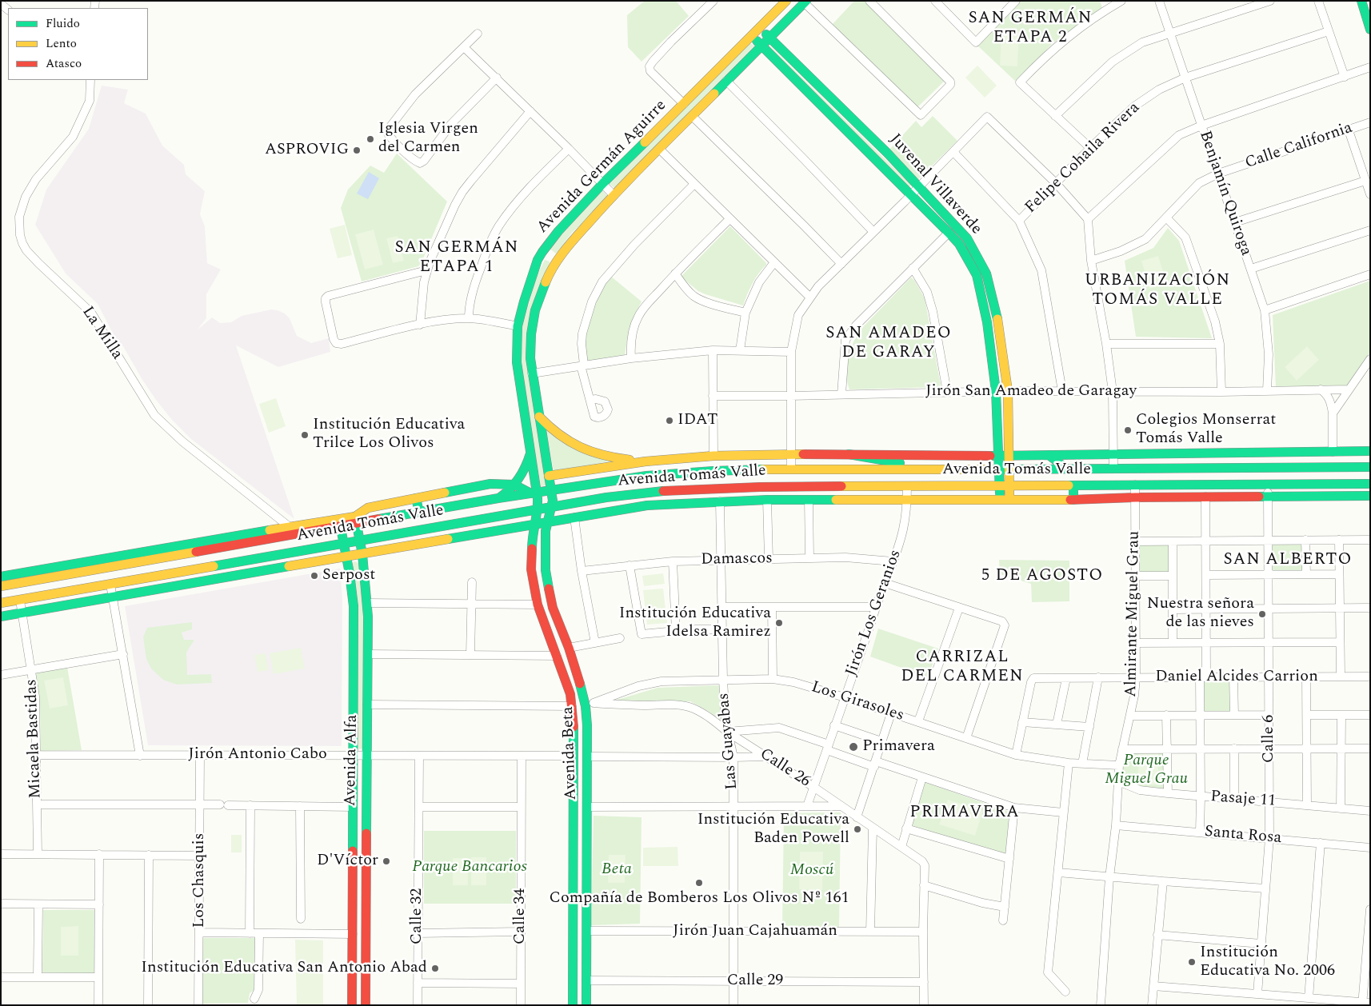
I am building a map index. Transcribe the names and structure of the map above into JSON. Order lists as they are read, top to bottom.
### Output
{
  "streets": {
    "main road": [
      "Avenida Germán Aguirre",
      "Juvenal Villaverde",
      "Avenida Tomás Valle",
      "Avenida Beta",
      "Avenida Alfa"
    ],
    "street": [
      "Calle California",
      "Felipe Cohaila Rivera",
      "Benjamín Quiroga",
      "La Milla",
      "Jirón San Amadeo de Garagay",
      "Damascos",
      "Jirón Los Geranios",
      "Almirante Miguel Grau",
      "Daniel Alcides Carrion",
      "Los Girasoles",
      "Micaela Bastidas",
      "Calle 6",
      "Las Guayabas",
      "Jirón Antonio Cabo",
      "Calle 26",
      "Pasaje 11",
      "Santa Rosa",
      "Los Chasquis",
      "Calle 32",
      "Calle 34",
      "Jirón Juan Cajahuamán",
      "Calle 29"
    ]
  },
  "crossings": [
    ["Calle California", "Benjamín Quiroga"],
    ["Felipe Cohaila Rivera", "Benjamín Quiroga"],
    ["Avenida Germán Aguirre", "Juvenal Villaverde"],
    ["Avenida Germán Aguirre", "Avenida Tomás Valle"],
    ["Avenida Germán Aguirre", "Avenida Beta"],
    ["Juvenal Villaverde", "Jirón San Amadeo de Garagay"],
    ["Juvenal Villaverde", "Avenida Tomás Valle"],
    ["Benjamín Quiroga", "Jirón San Amadeo de Garagay"],
    ["La Milla", "Avenida Tomás Valle"],
    ["Avenida Tomás Valle", "Jirón Los Geranios"],
    ["Avenida Tomás Valle", "Almirante Miguel Grau"],
    ["Avenida Tomás Valle", "Micaela Bastidas"],
    ["Avenida Tomás Valle", "Calle 6"],
    ["Avenida Tomás Valle", "Las Guayabas"],
    ["Avenida Tomás Valle", "Avenida Beta"],
    ["Avenida Tomás Valle", "Avenida Alfa"],
    ["Damascos", "Jirón Los Geranios"],
    ["Damascos", "Las Guayabas"],
    ["Jirón Los Geranios", "Los Girasoles"],
    ["Jirón Los Geranios", "Calle 26"],
    ["Almirante Miguel Grau", "Daniel Alcides Carrion"],
    ["Almirante Miguel Grau", "Los Girasoles"],
    ["Almirante Miguel Grau", "Pasaje 11"],
    ["Almirante Miguel Grau", "Santa Rosa"],
    ["Daniel Alcides Carrion", "Calle 6"],
    ["Los Girasoles", "Las Guayabas"],
    ["Los Girasoles", "Avenida Beta"],
    ["Los Girasoles", "Calle 26"],
    ["Micaela Bastidas", "Jirón Antonio Cabo"],
    ["Calle 6", "Pasaje 11"],
    ["Calle 6", "Santa Rosa"],
    ["Las Guayabas", "Calle 26"],
    ["Las Guayabas", "Jirón Juan Cajahuamán"],
    ["Las Guayabas", "Calle 29"],
    ["Avenida Beta", "Jirón Antonio Cabo"],
    ["Avenida Beta", "Calle 26"],
    ["Avenida Beta", "Jirón Juan Cajahuamán"],
    ["Avenida Beta", "Calle 29"],
    ["Jirón Antonio Cabo", "Avenida Alfa"],
    ["Jirón Antonio Cabo", "Los Chasquis"],
    ["Jirón Antonio Cabo", "Calle 32"],
    ["Jirón Antonio Cabo", "Calle 34"]
  ],
  "districts": [
    "SAN GERMÁN ETAPA 2",
    "SAN GERMÁN ETAPA 1",
    "URBANIZACIÓN TOMÁS VALLE",
    "SAN AMADEO DE GARAY",
    "SAN ALBERTO",
    "5 DE AGOSTO",
    "CARRIZAL DEL CARMEN",
    "PRIMAVERA"
  ],
  "parks": [
    "Parque Miguel Grau",
    "Parque Bancarios",
    "Beta",
    "Moscú"
  ],
  "places": [
    "Iglesia Virgen del Carmen",
    "ASPROVIG",
    "IDAT",
    "Colegios Monserrat Tomás Valle",
    "Institución Educativa Trilce Los Olivos",
    "Serpost",
    "Nuestra señora de las nieves",
    "Institución Educativa Idelsa Ramirez",
    "Primavera",
    "Institución Educativa Baden Powell",
    "D'Víctor",
    "Compañía de Bomberos Los Olivos Nº 161",
    "Institución Educativa No. 2006",
    "Institución Educativa San Antonio Abad"
  ],
  "legend": ["Fluido", "Lento", "Atasco"]
}
